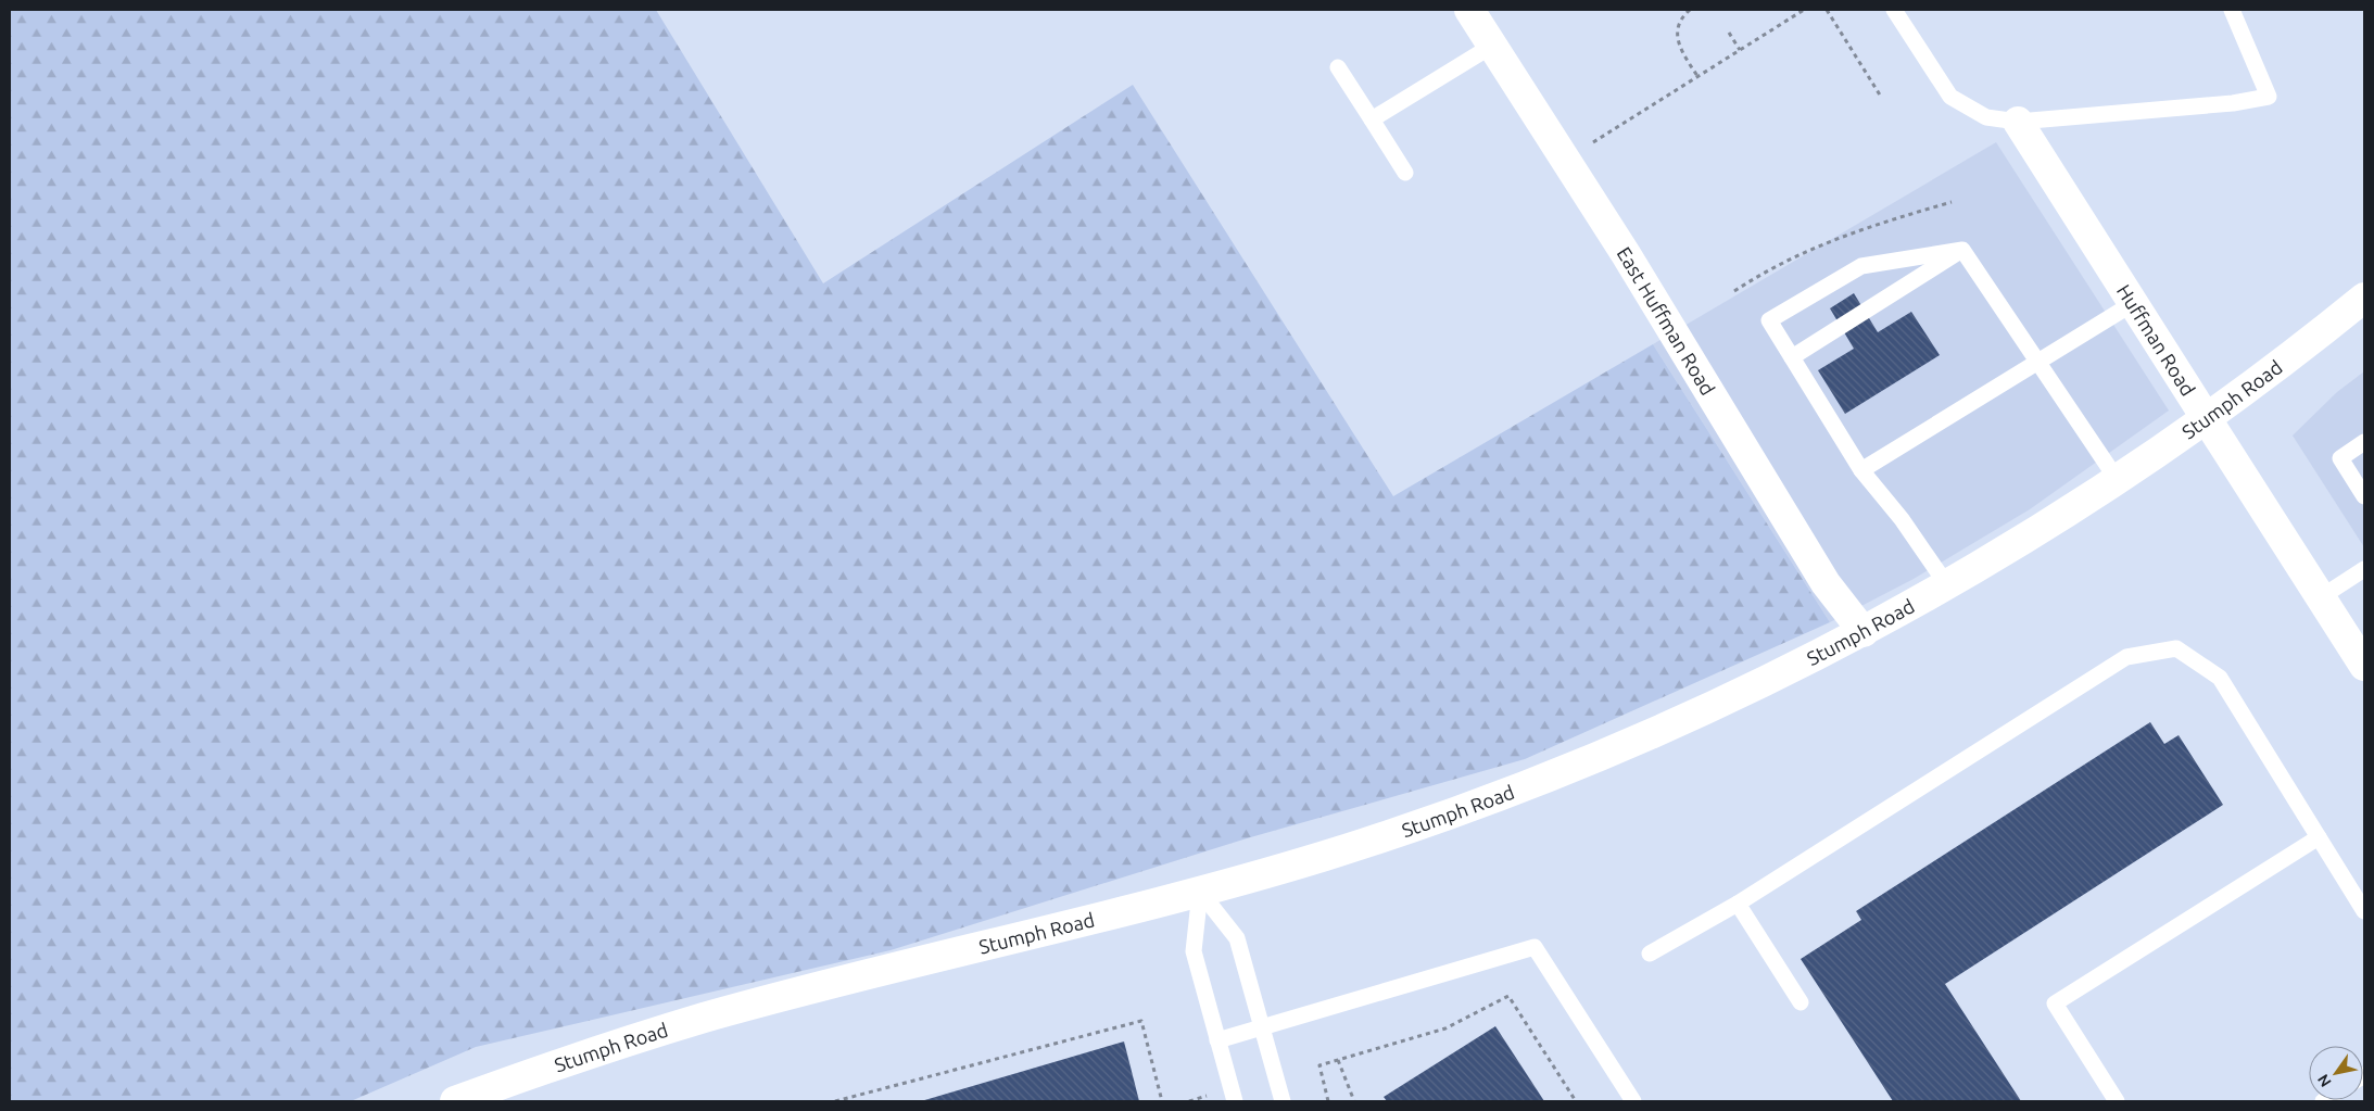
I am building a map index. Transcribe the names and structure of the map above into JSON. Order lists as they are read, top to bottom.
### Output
{
  "streets": {
    "main road": ["East Huffman Road", "Huffman Road", "Stumph Road"]
  },
  "crossings": [
    ["East Huffman Road", "Stumph Road"],
    ["Huffman Road", "Stumph Road"]
  ],
  "north": "bottom left"
}
